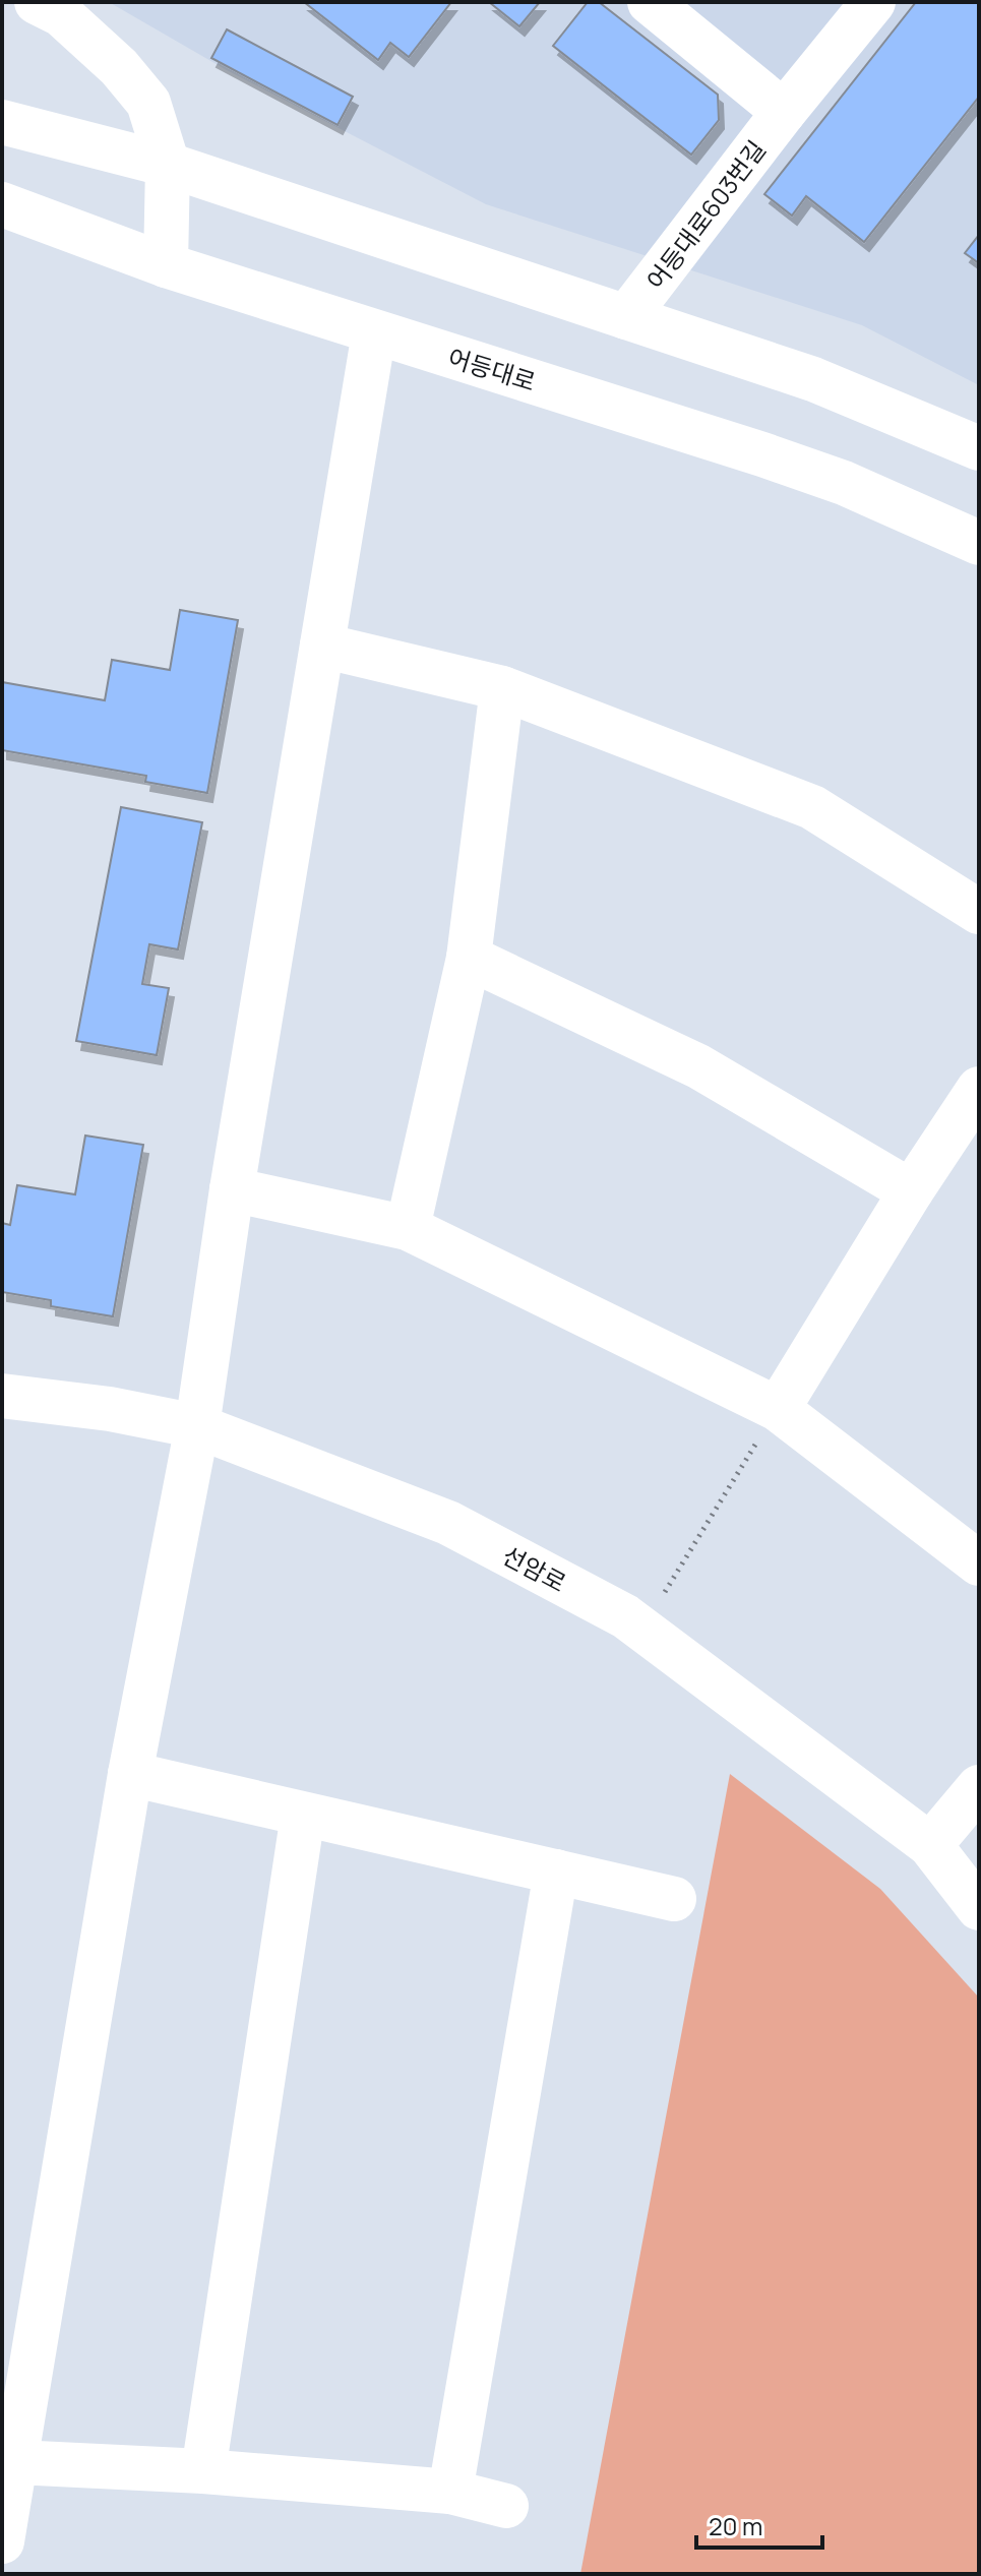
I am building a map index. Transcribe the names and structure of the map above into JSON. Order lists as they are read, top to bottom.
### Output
{
  "streets": {
    "street": ["어등대로603번길", "어등대로", "선암로"]
  },
  "scale_bar": "20 m"
}
